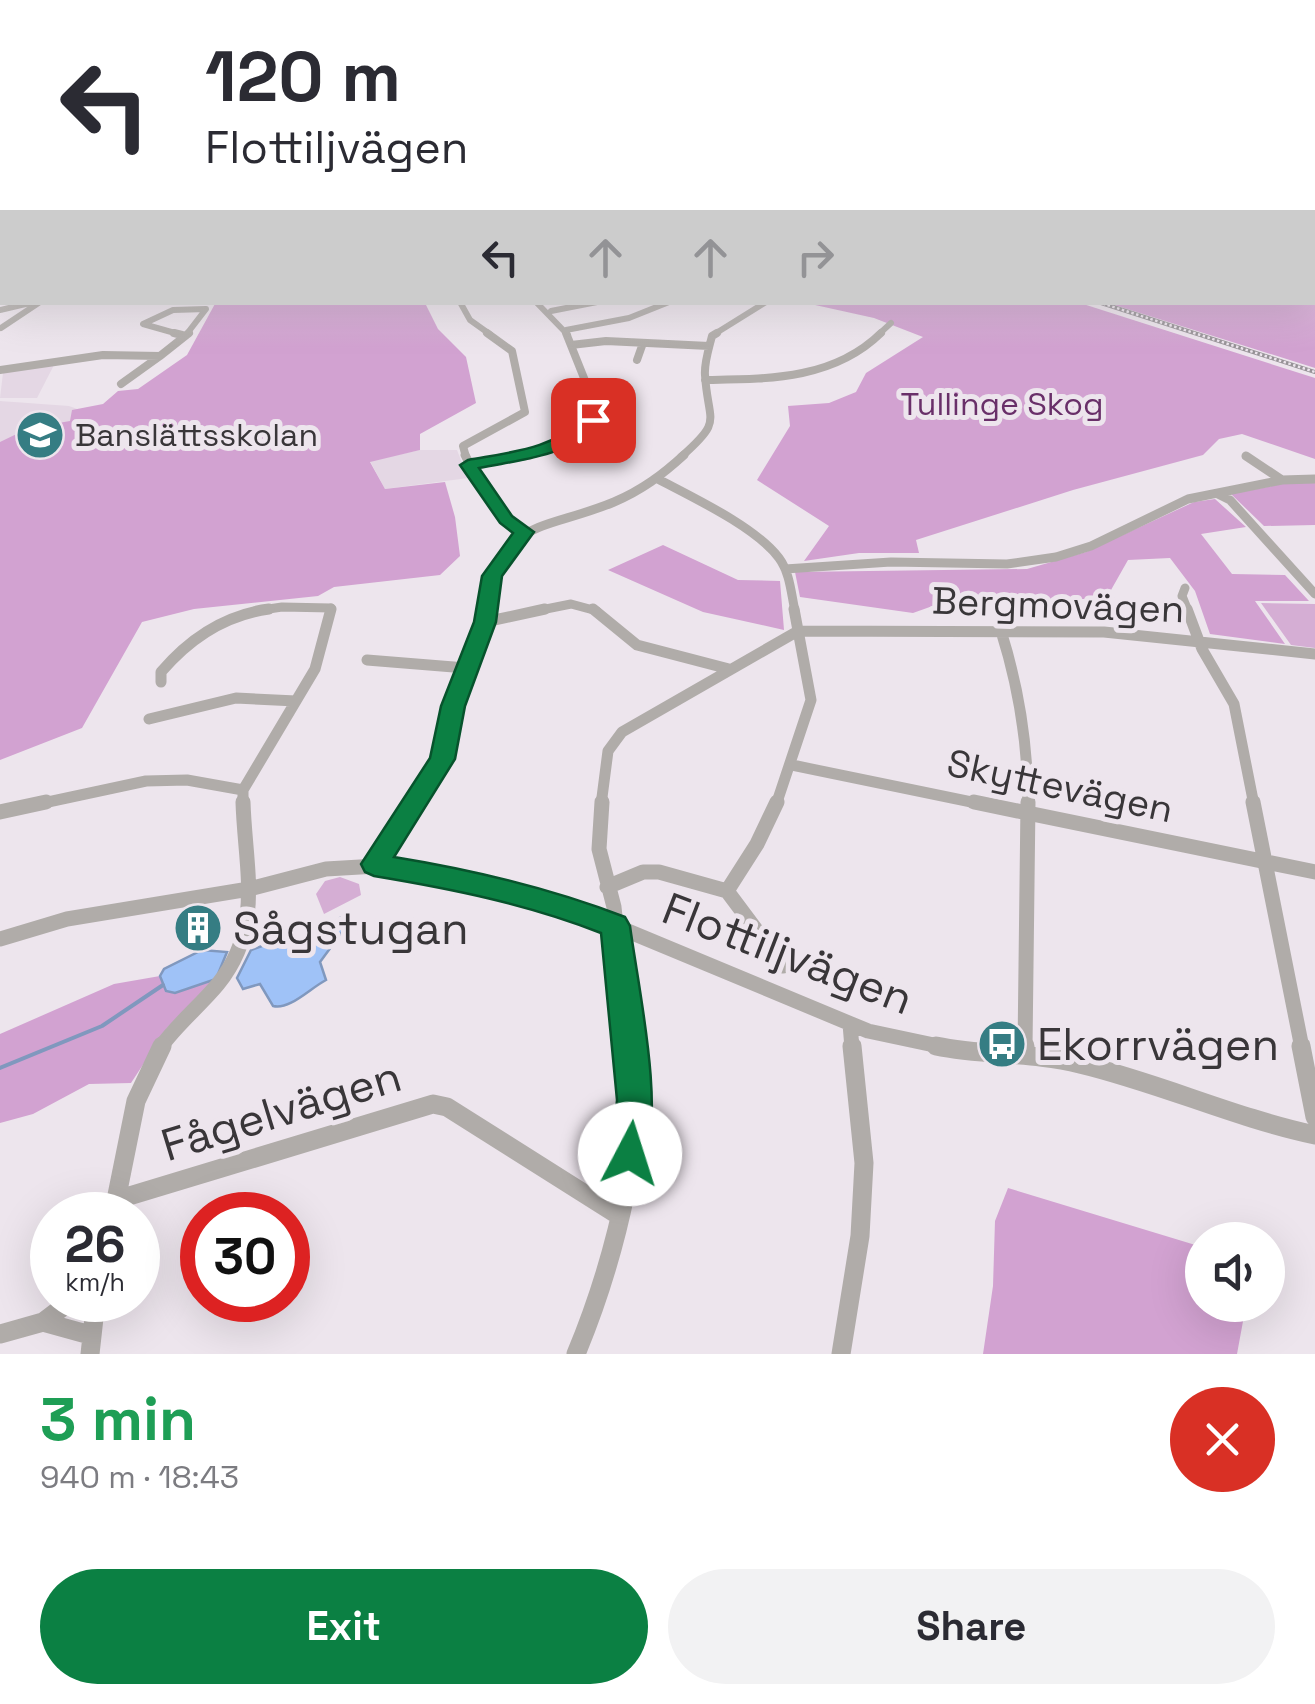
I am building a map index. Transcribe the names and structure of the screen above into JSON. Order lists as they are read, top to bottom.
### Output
{
  "streets": {
    "street": [
      "Bergmovägen",
      "Skyttevägen",
      "Flottiljvägen",
      "Fågelvägen"
    ]
  },
  "parks": ["Tullinge Skog"],
  "places": {
    "school or university": ["Banslättsskolan"],
    "building": ["Sågstugan"],
    "bus stop": ["Ekorrvägen"]
  },
  "page": {
    "turn": ["120 m", "Flottiljvägen"],
    "speed": "26 km/h",
    "limit": "30",
    "heading": ["3 min", "940 m · 18:43"],
    "buttons": ["Exit", "Share"]
  }
}
